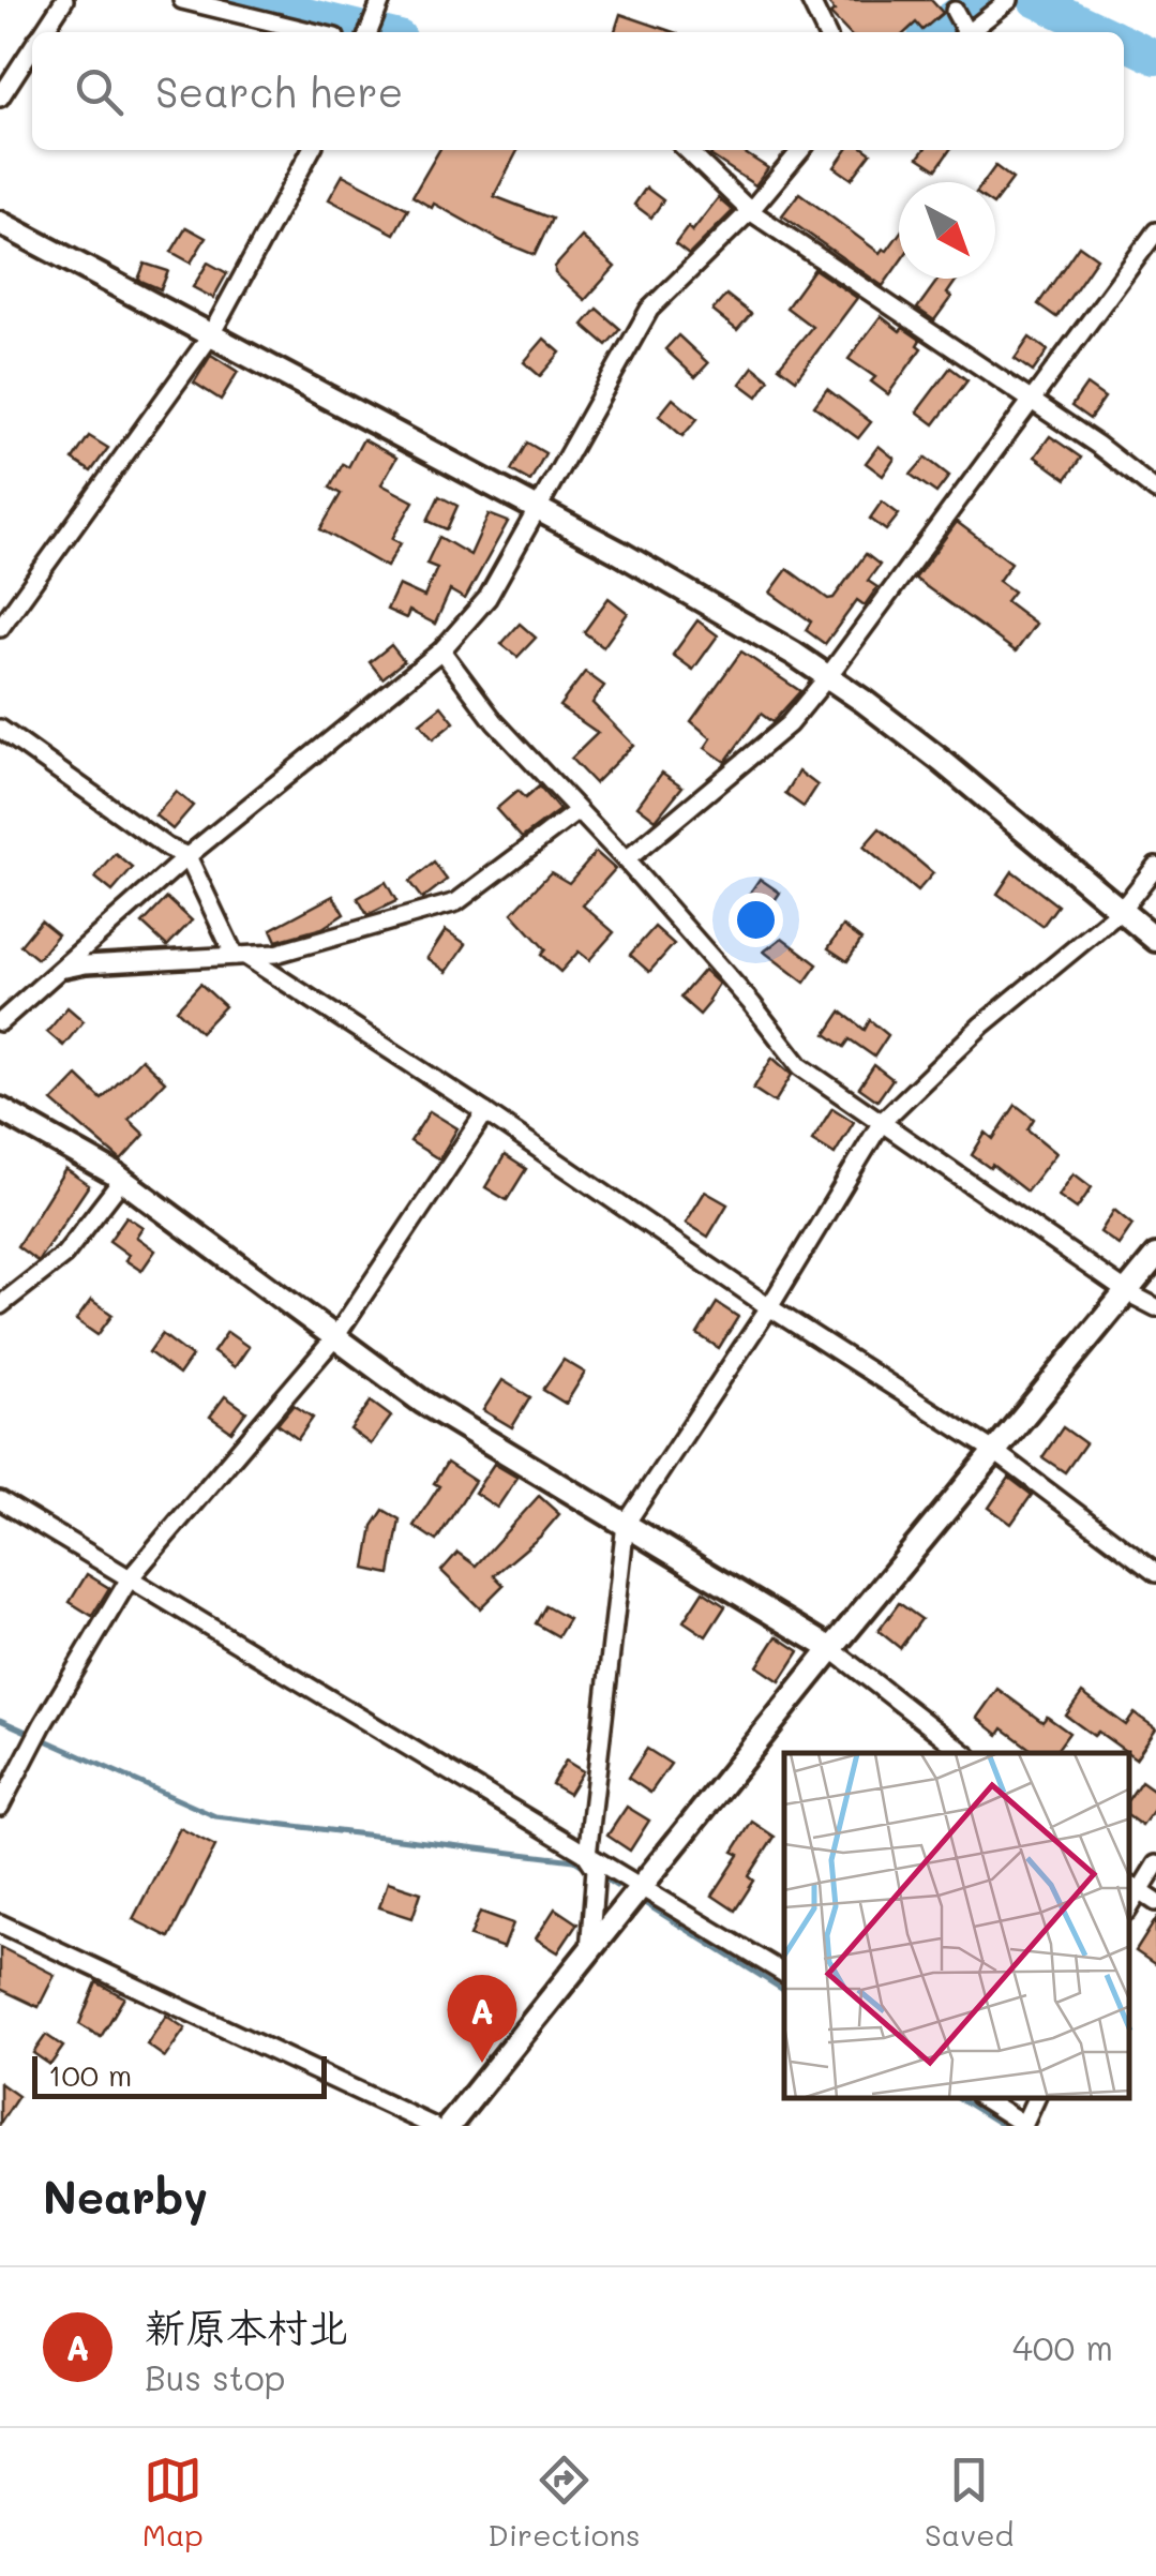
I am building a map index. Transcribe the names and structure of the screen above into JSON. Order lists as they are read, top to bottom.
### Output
{
  "scale_bar": "100 m",
  "north": "bottom right",
  "page": {
    "search": "Search here",
    "pins": "A",
    "scale": "100 m",
    "heading": "Nearby",
    "list": [
      {
        "mark": "A",
        "name": "新原本村北",
        "note": "Bus stop",
        "value": "400 m"
      }
    ],
    "nav": ["Map", "Directions", "Saved"]
  }
}
